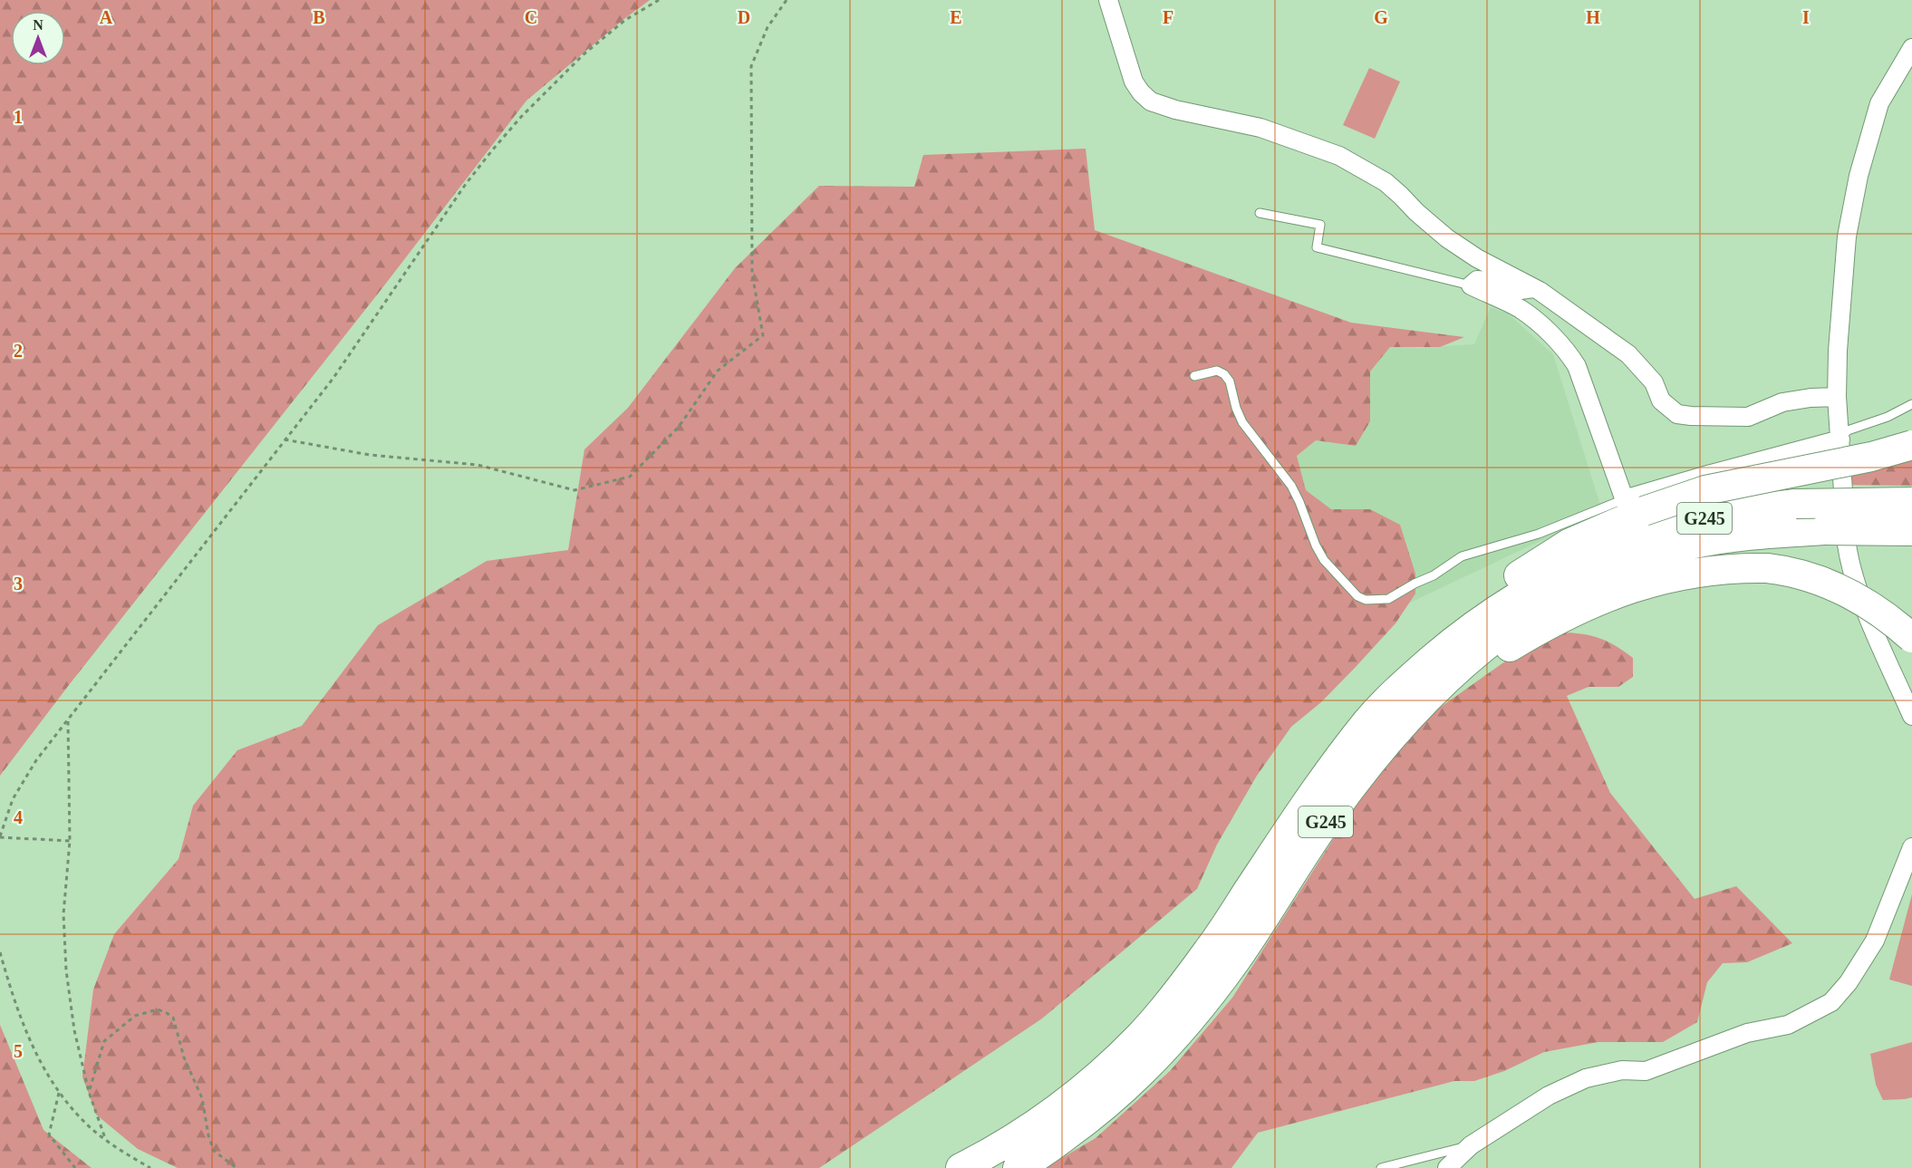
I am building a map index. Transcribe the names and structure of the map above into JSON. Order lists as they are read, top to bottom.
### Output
{
  "streets": {
    "highway": ["G245"]
  },
  "north": "top",
  "grid": {
    "columns": [
      "A",
      "B",
      "C",
      "D",
      "E",
      "F",
      "G",
      "H",
      "I"
    ],
    "rows": [
      "1",
      "2",
      "3",
      "4",
      "5"
    ]
  }
}
